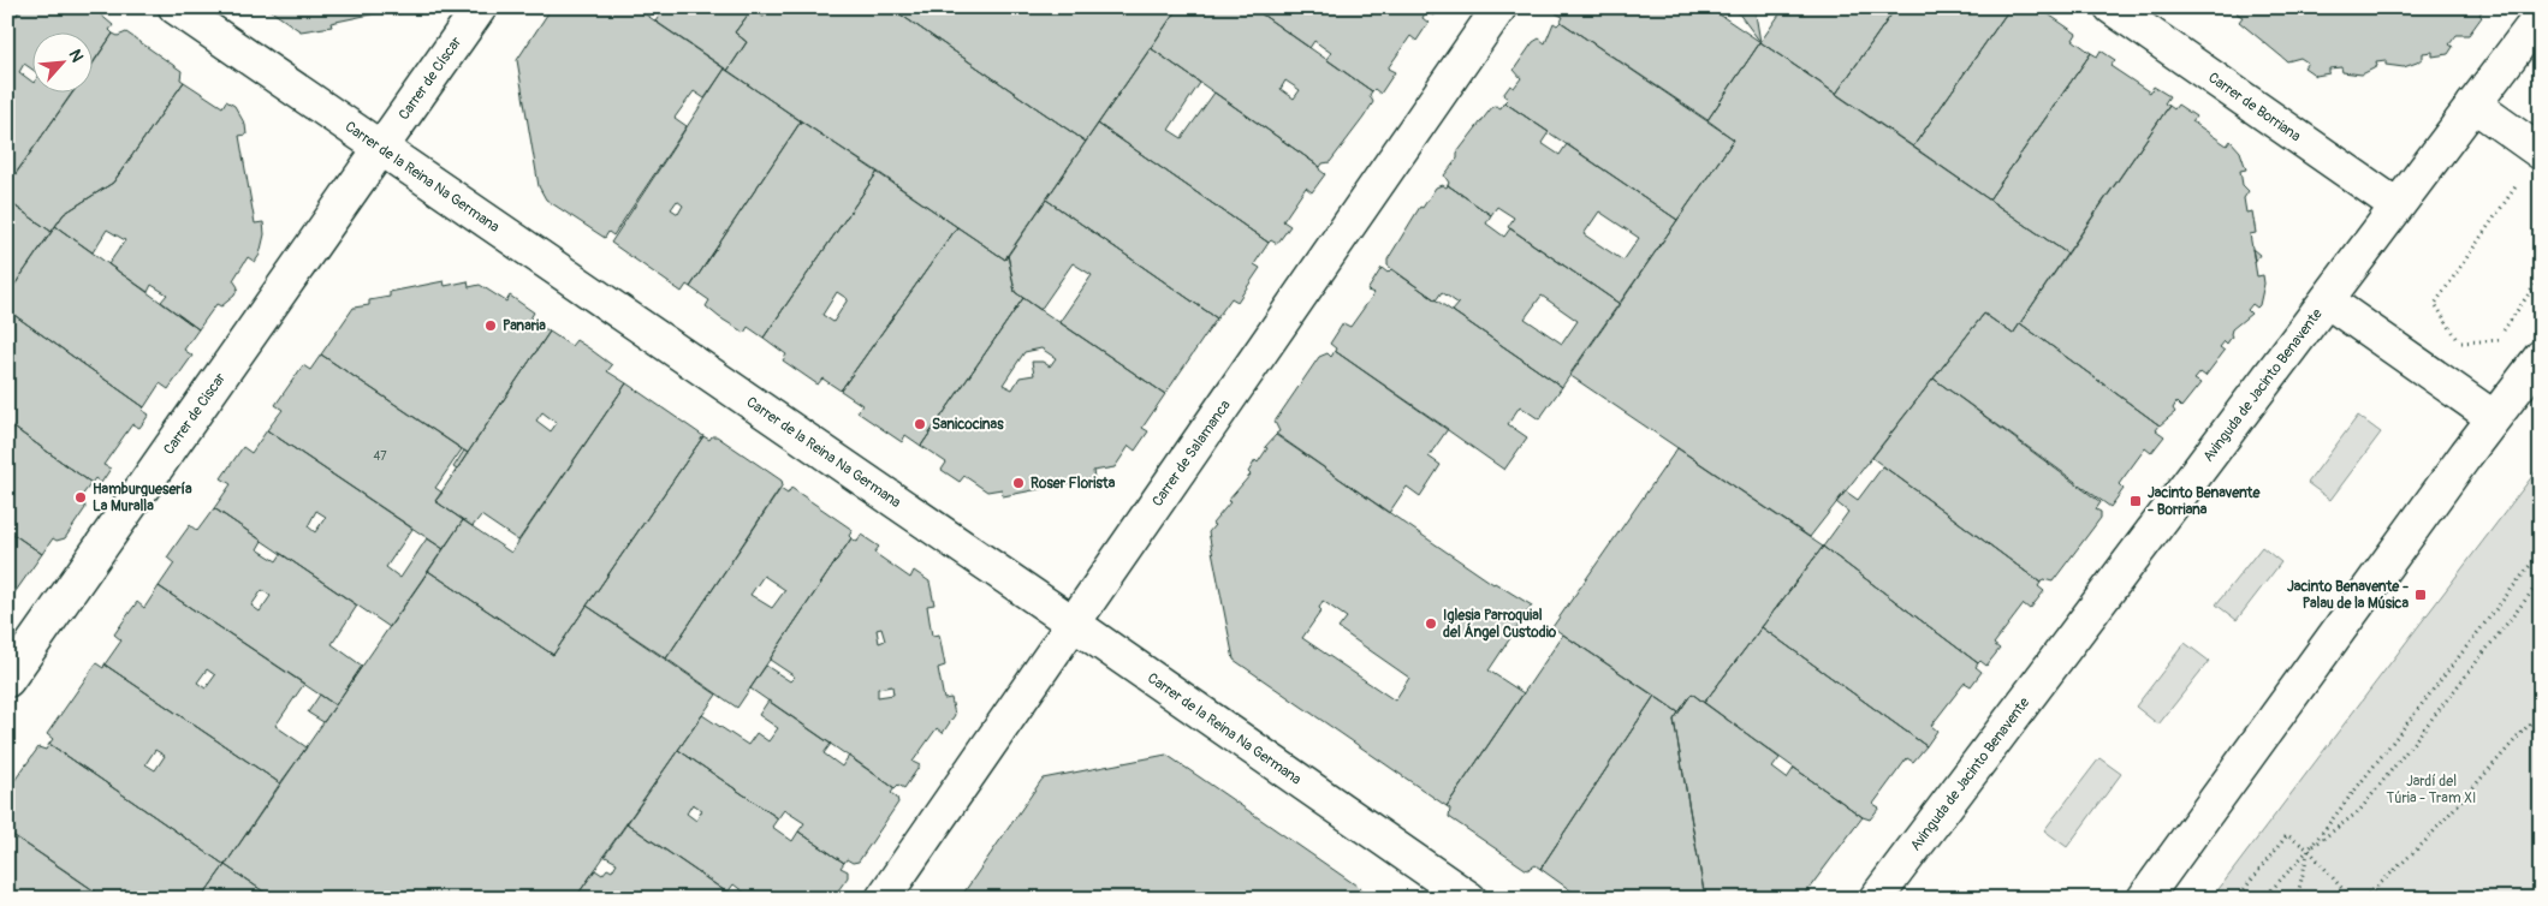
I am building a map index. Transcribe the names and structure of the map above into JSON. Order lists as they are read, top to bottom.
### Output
{
  "streets": {
    "street": [
      "Carrer de Císcar",
      "Carrer de Borriana",
      "Carrer de la Reina Na Germana",
      "Avinguda de Jacinto Benavente",
      "Carrer de Ciscar",
      "Carrer de Salamanca"
    ]
  },
  "crossings": [
    ["Carrer de Císcar", "Carrer de la Reina Na Germana"],
    ["Carrer de Císcar", "Carrer de Ciscar"],
    ["Carrer de Borriana", "Avinguda de Jacinto Benavente"],
    ["Carrer de la Reina Na Germana", "Carrer de Ciscar"],
    ["Carrer de la Reina Na Germana", "Carrer de Salamanca"]
  ],
  "parks": ["Jardí del Túria - Tram XI"],
  "places": {
    "other": [
      "Panaria",
      "Sanicocinas",
      "Roser Florista",
      "Hamburguesería La Muralla",
      "Iglesia Parroquial del Ángel Custodio"
    ],
    "transit": ["Jacinto Benavente - Borriana", "Jacinto Benavente - Palau de la Música"]
  },
  "house_numbers": ["47"],
  "north": "top right"
}
